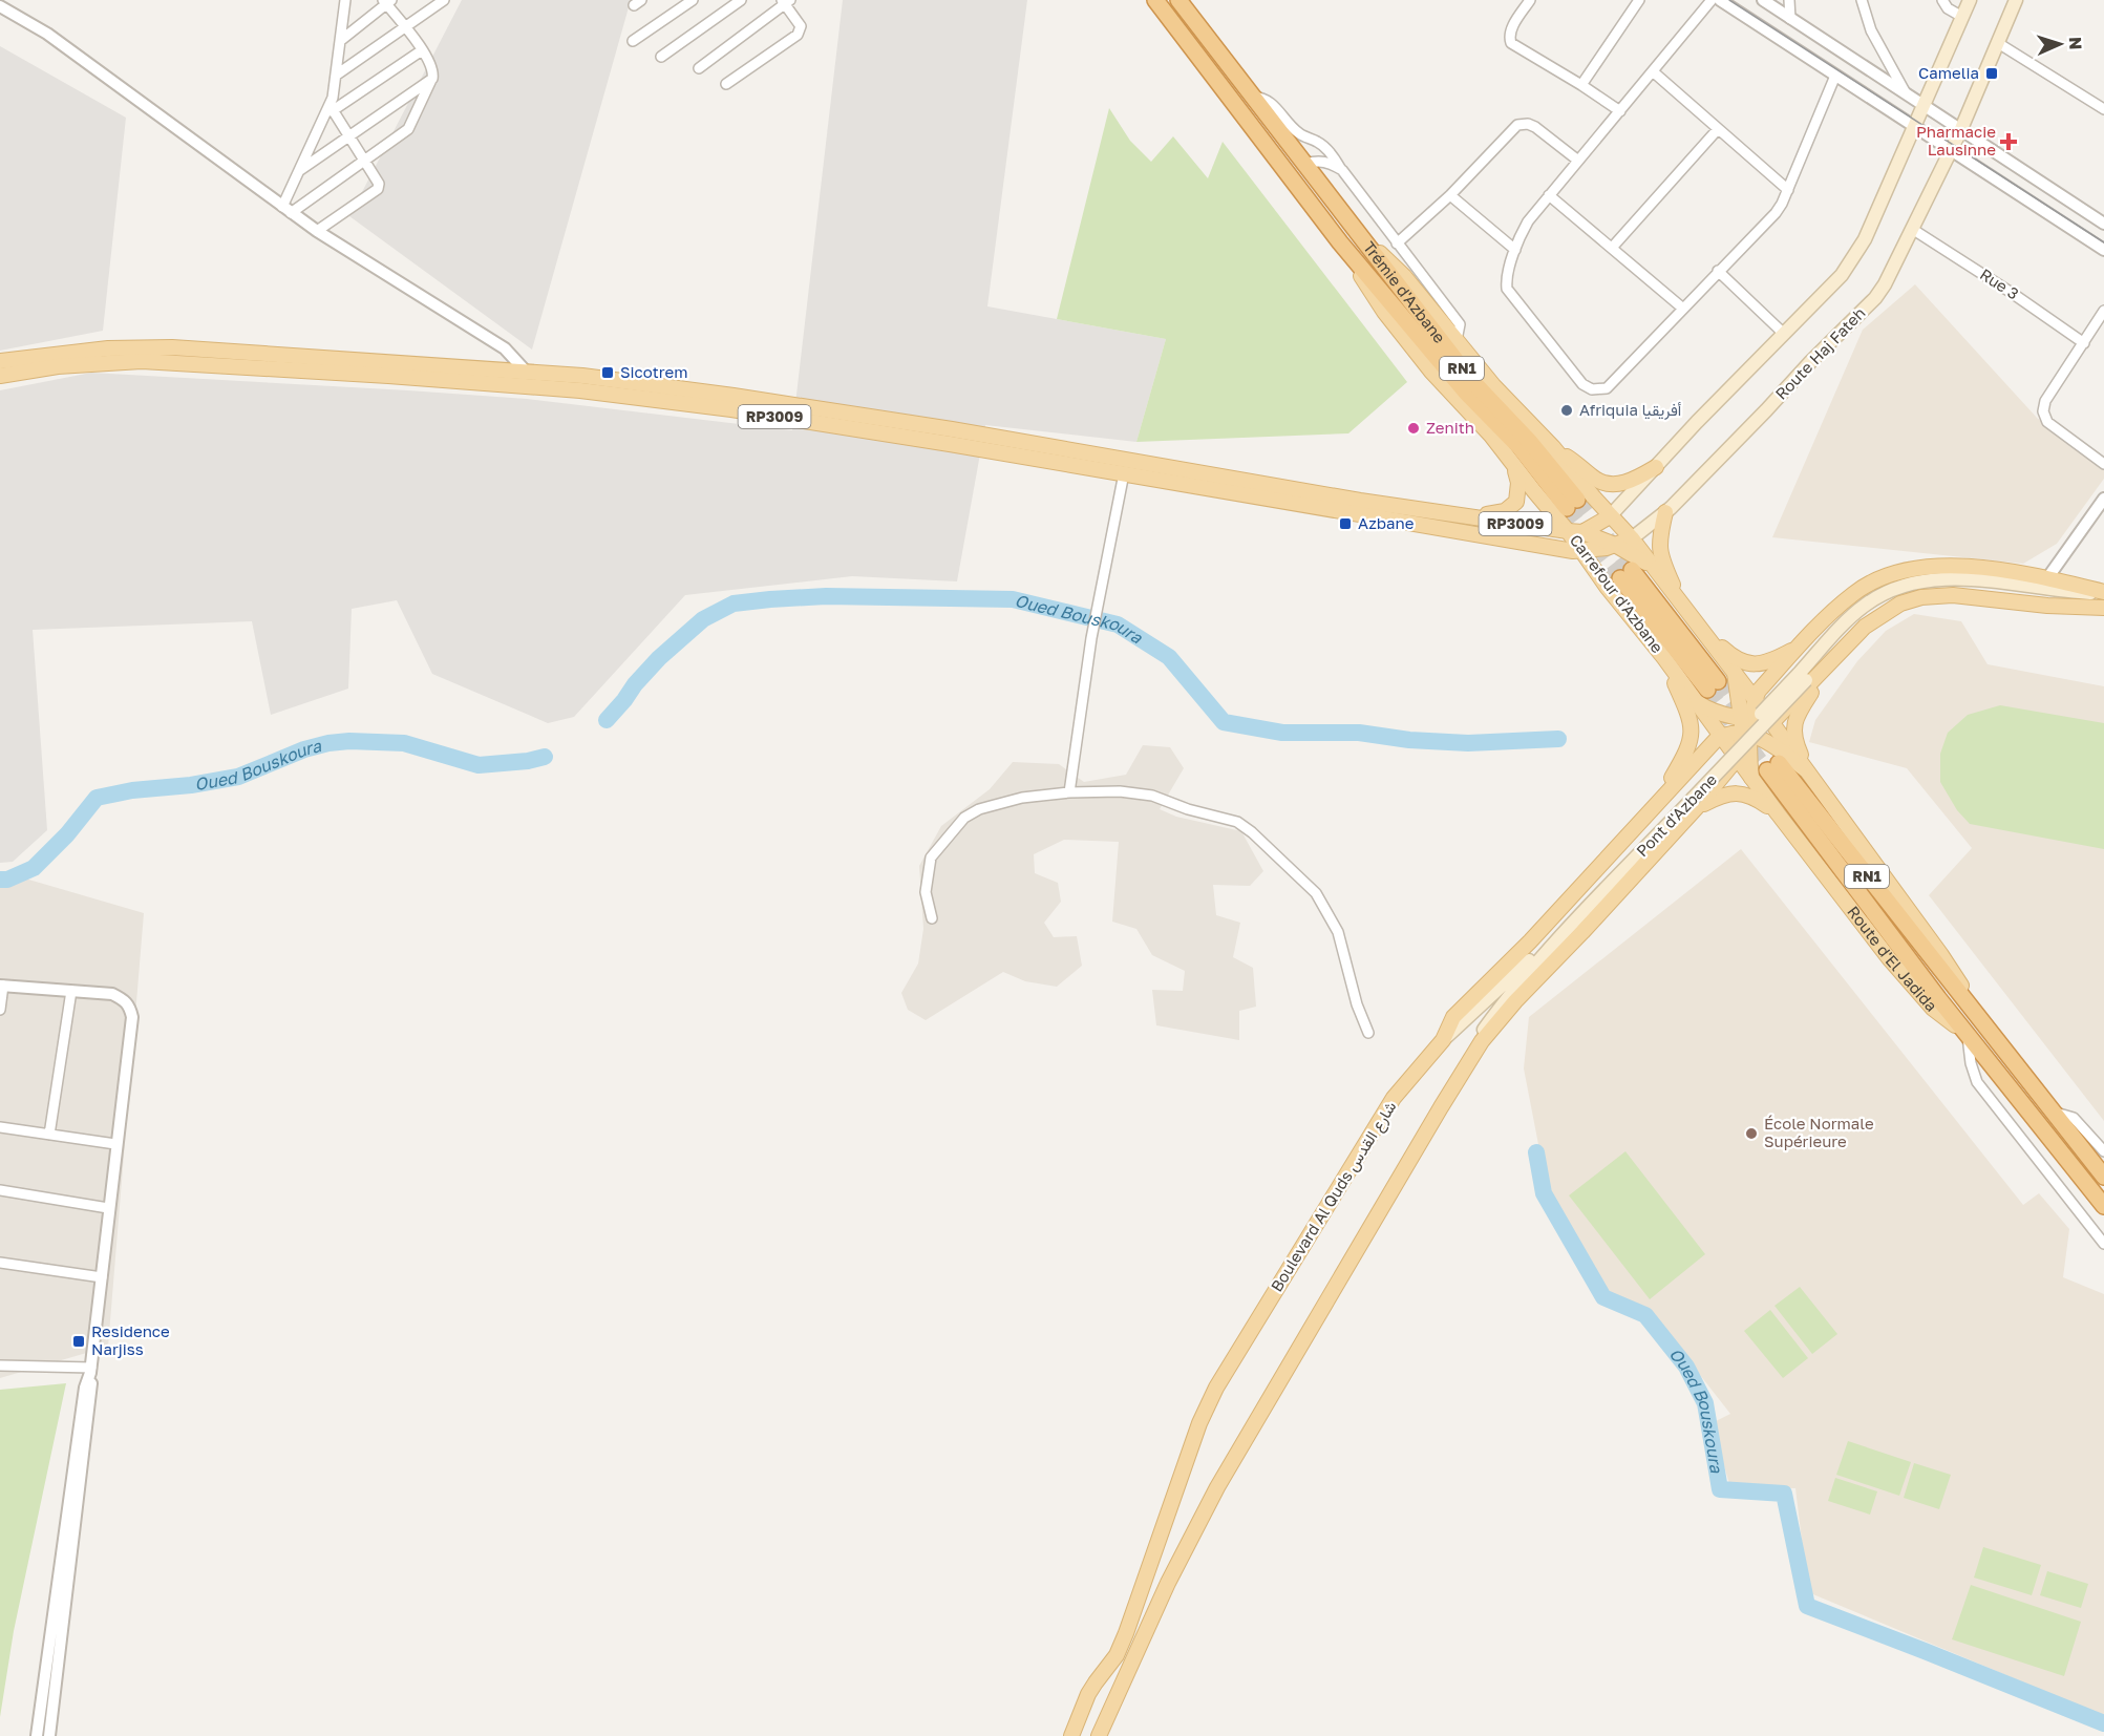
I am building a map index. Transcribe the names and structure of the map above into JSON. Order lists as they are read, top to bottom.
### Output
{
  "streets": {
    "highway": ["Trémie d'Azbane", "RN1", "Route d'El Jadida"],
    "main road": [
      "Route Haj Fateh",
      "RP3009",
      "Carrefour d'Azbane",
      "Pont d'Azbane",
      "Boulevard Al Quds شارع القدس"
    ],
    "street": ["Rue 3"]
  },
  "crossings": [
    ["Rue 3", "Route Haj Fateh"],
    ["Trémie d'Azbane", "RN1"],
    ["RN1", "Route d'El Jadida"],
    ["RP3009", "Carrefour d'Azbane"],
    ["Carrefour d'Azbane", "Route d'El Jadida"],
    ["Route d'El Jadida", "Boulevard Al Quds شارع القدس"]
  ],
  "water": ["Oued Bouskoura"],
  "places": {
    "transit": [
      "Camelia",
      "Sicotrem",
      "Azbane",
      "Residence Narjiss"
    ],
    "health": ["Pharmacie Lausinne"],
    "other": ["Afriquia أفريقيا", "Zenith", "École Normale Supérieure"]
  },
  "north": "right"
}
